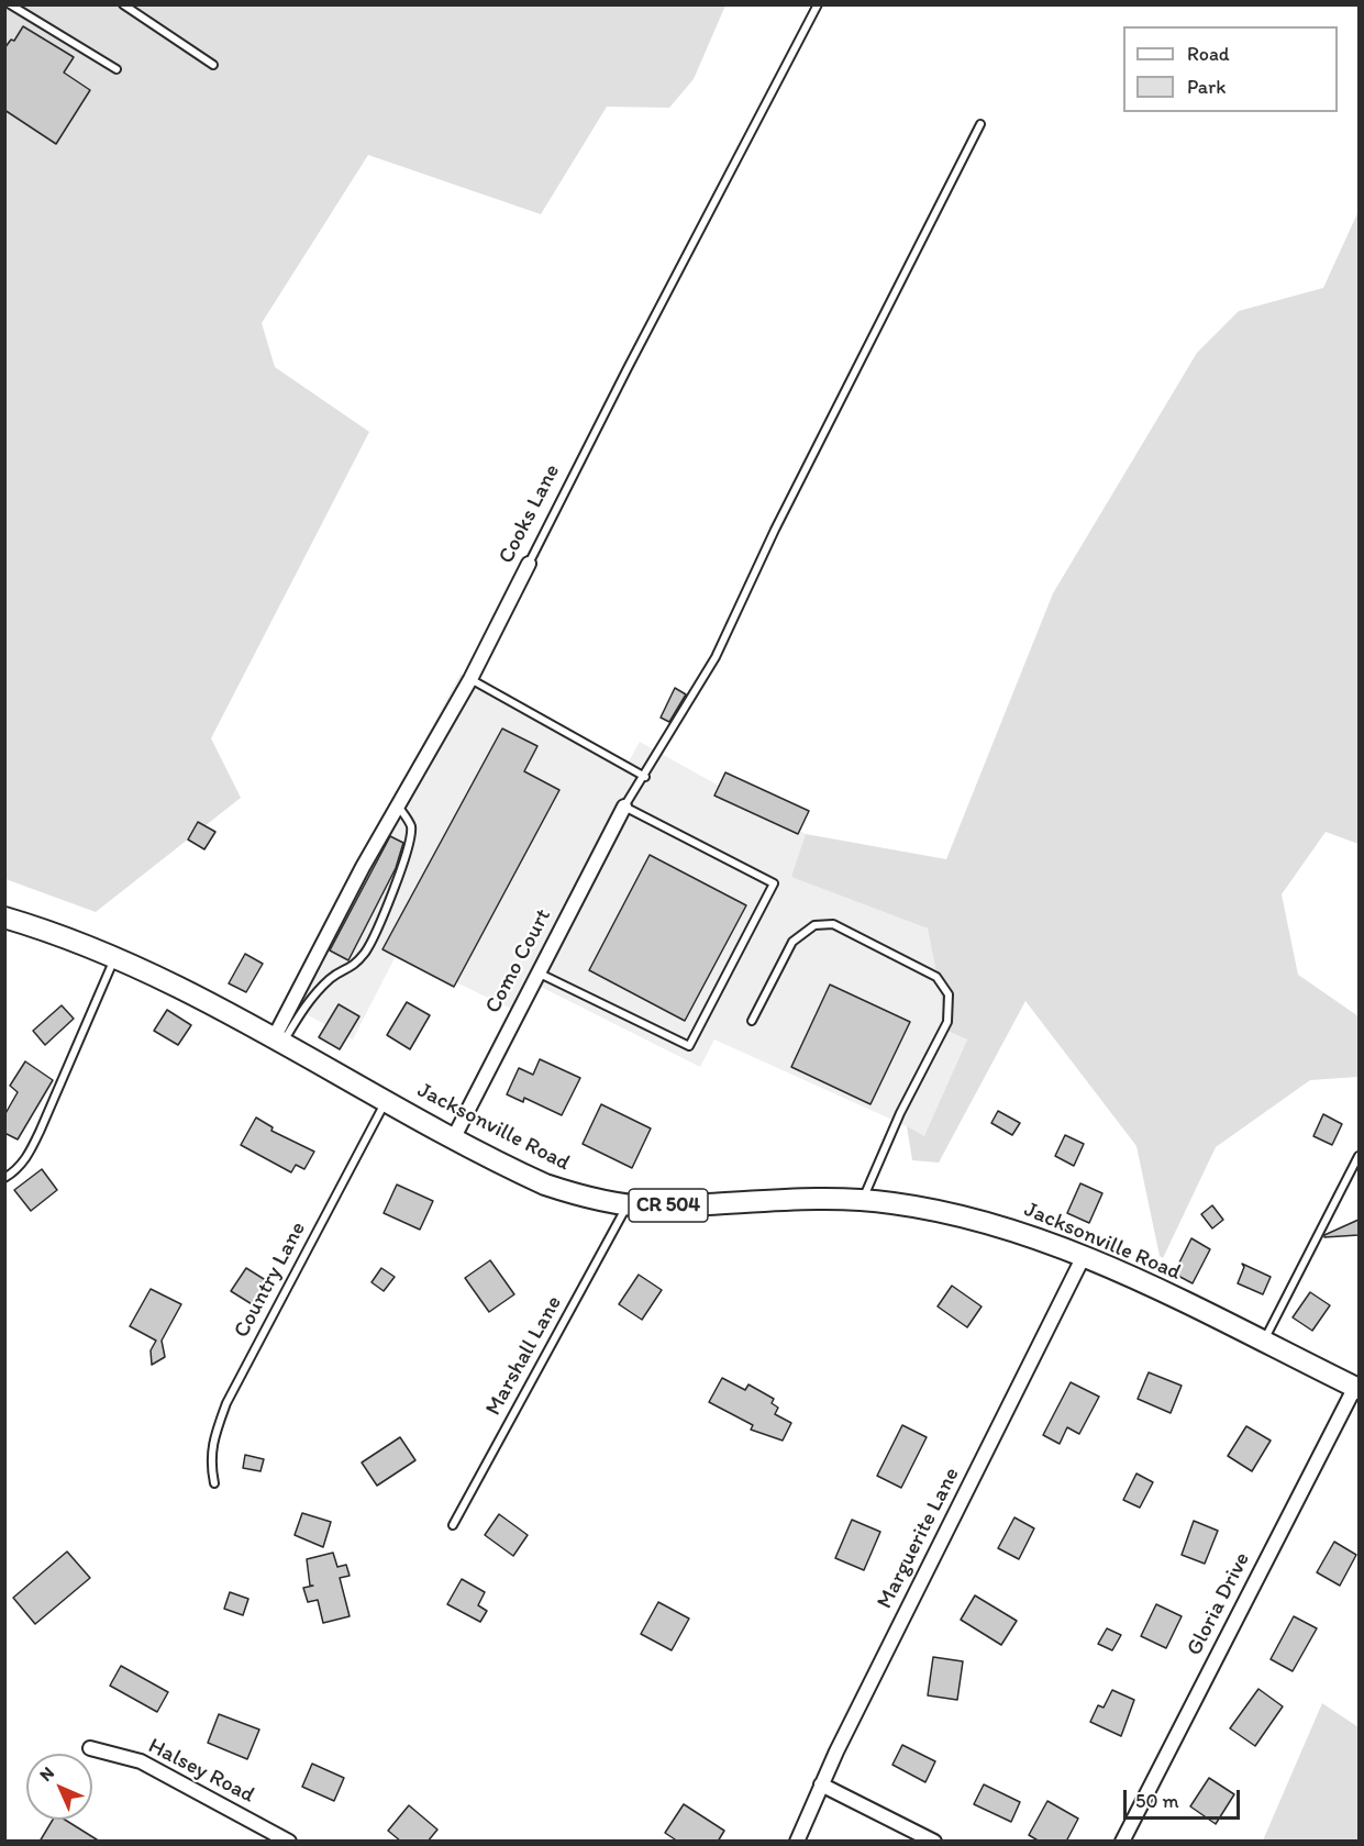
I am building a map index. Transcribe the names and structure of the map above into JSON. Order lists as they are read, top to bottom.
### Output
{
  "streets": {
    "main road": ["Jacksonville Road", "CR 504"],
    "street": [
      "Cooks Lane",
      "Como Court",
      "Marguerite Lane",
      "Gloria Drive",
      "Halsey Road"
    ],
    "lane": ["Country Lane", "Marshall Lane"]
  },
  "crossings": [
    ["Cooks Lane", "Jacksonville Road"],
    ["Como Court", "Jacksonville Road"],
    ["Jacksonville Road", "Country Lane"],
    ["Jacksonville Road", "Marshall Lane"],
    ["Jacksonville Road", "Marguerite Lane"],
    ["Jacksonville Road", "Gloria Drive"]
  ],
  "legend": ["Road", "Park"],
  "scale_bar": "50 m",
  "north": "top left"
}
